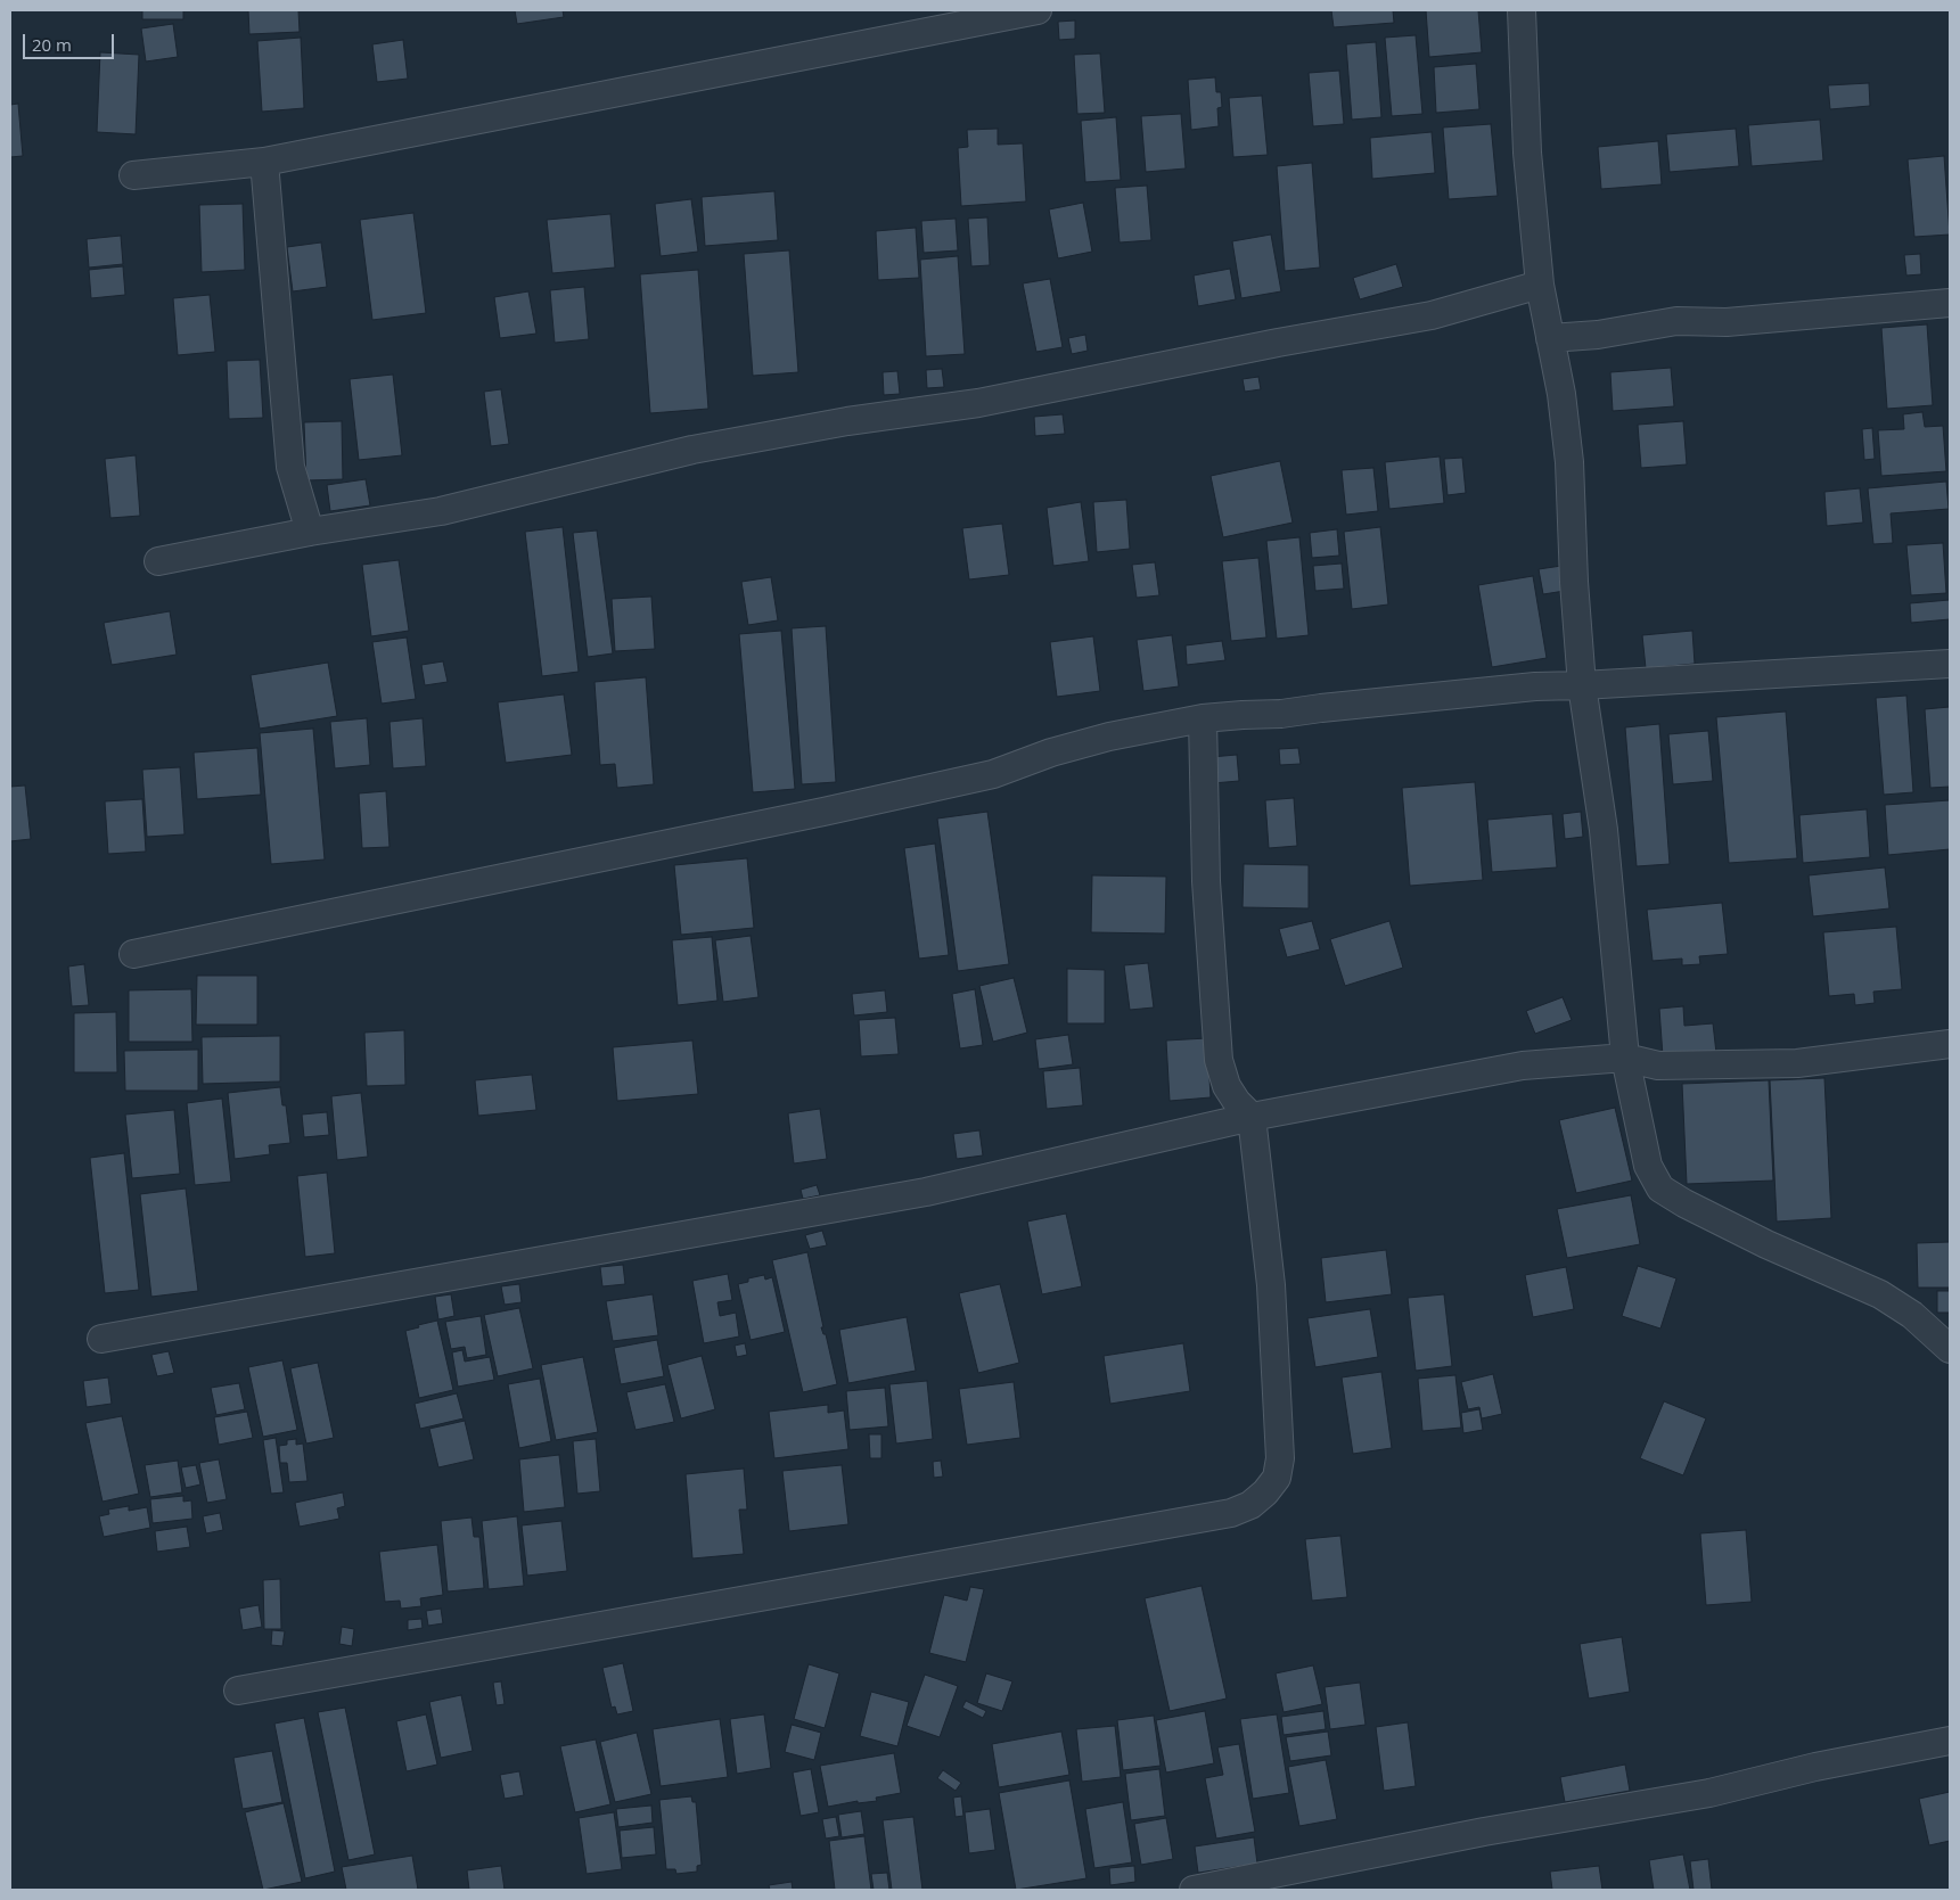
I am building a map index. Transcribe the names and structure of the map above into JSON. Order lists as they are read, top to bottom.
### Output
{
  "scale_bar": "20 m"
}
